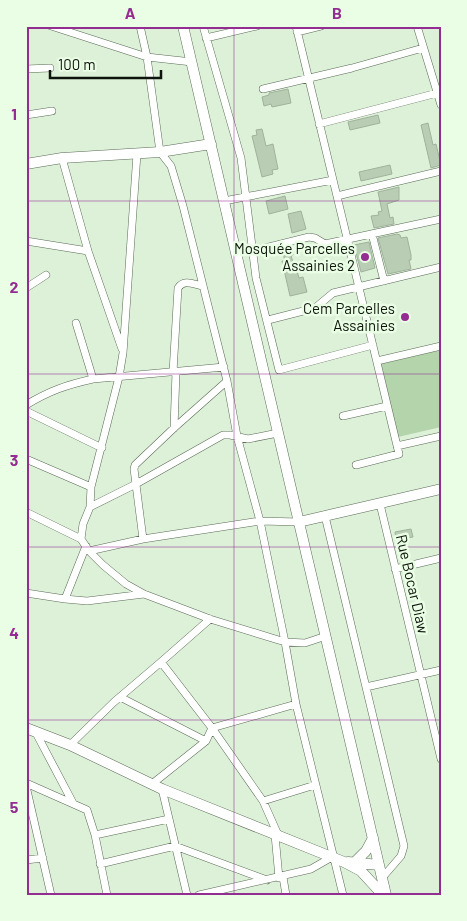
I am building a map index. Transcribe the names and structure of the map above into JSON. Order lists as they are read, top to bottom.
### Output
{
  "streets": {
    "street": ["Rue Bocar Diaw"]
  },
  "places": ["Mosquée Parcelles Assainies 2", "Cem Parcelles Assainies"],
  "scale_bar": "100 m",
  "grid": {
    "columns": ["A", "B"],
    "rows": [
      "1",
      "2",
      "3",
      "4",
      "5"
    ]
  }
}
